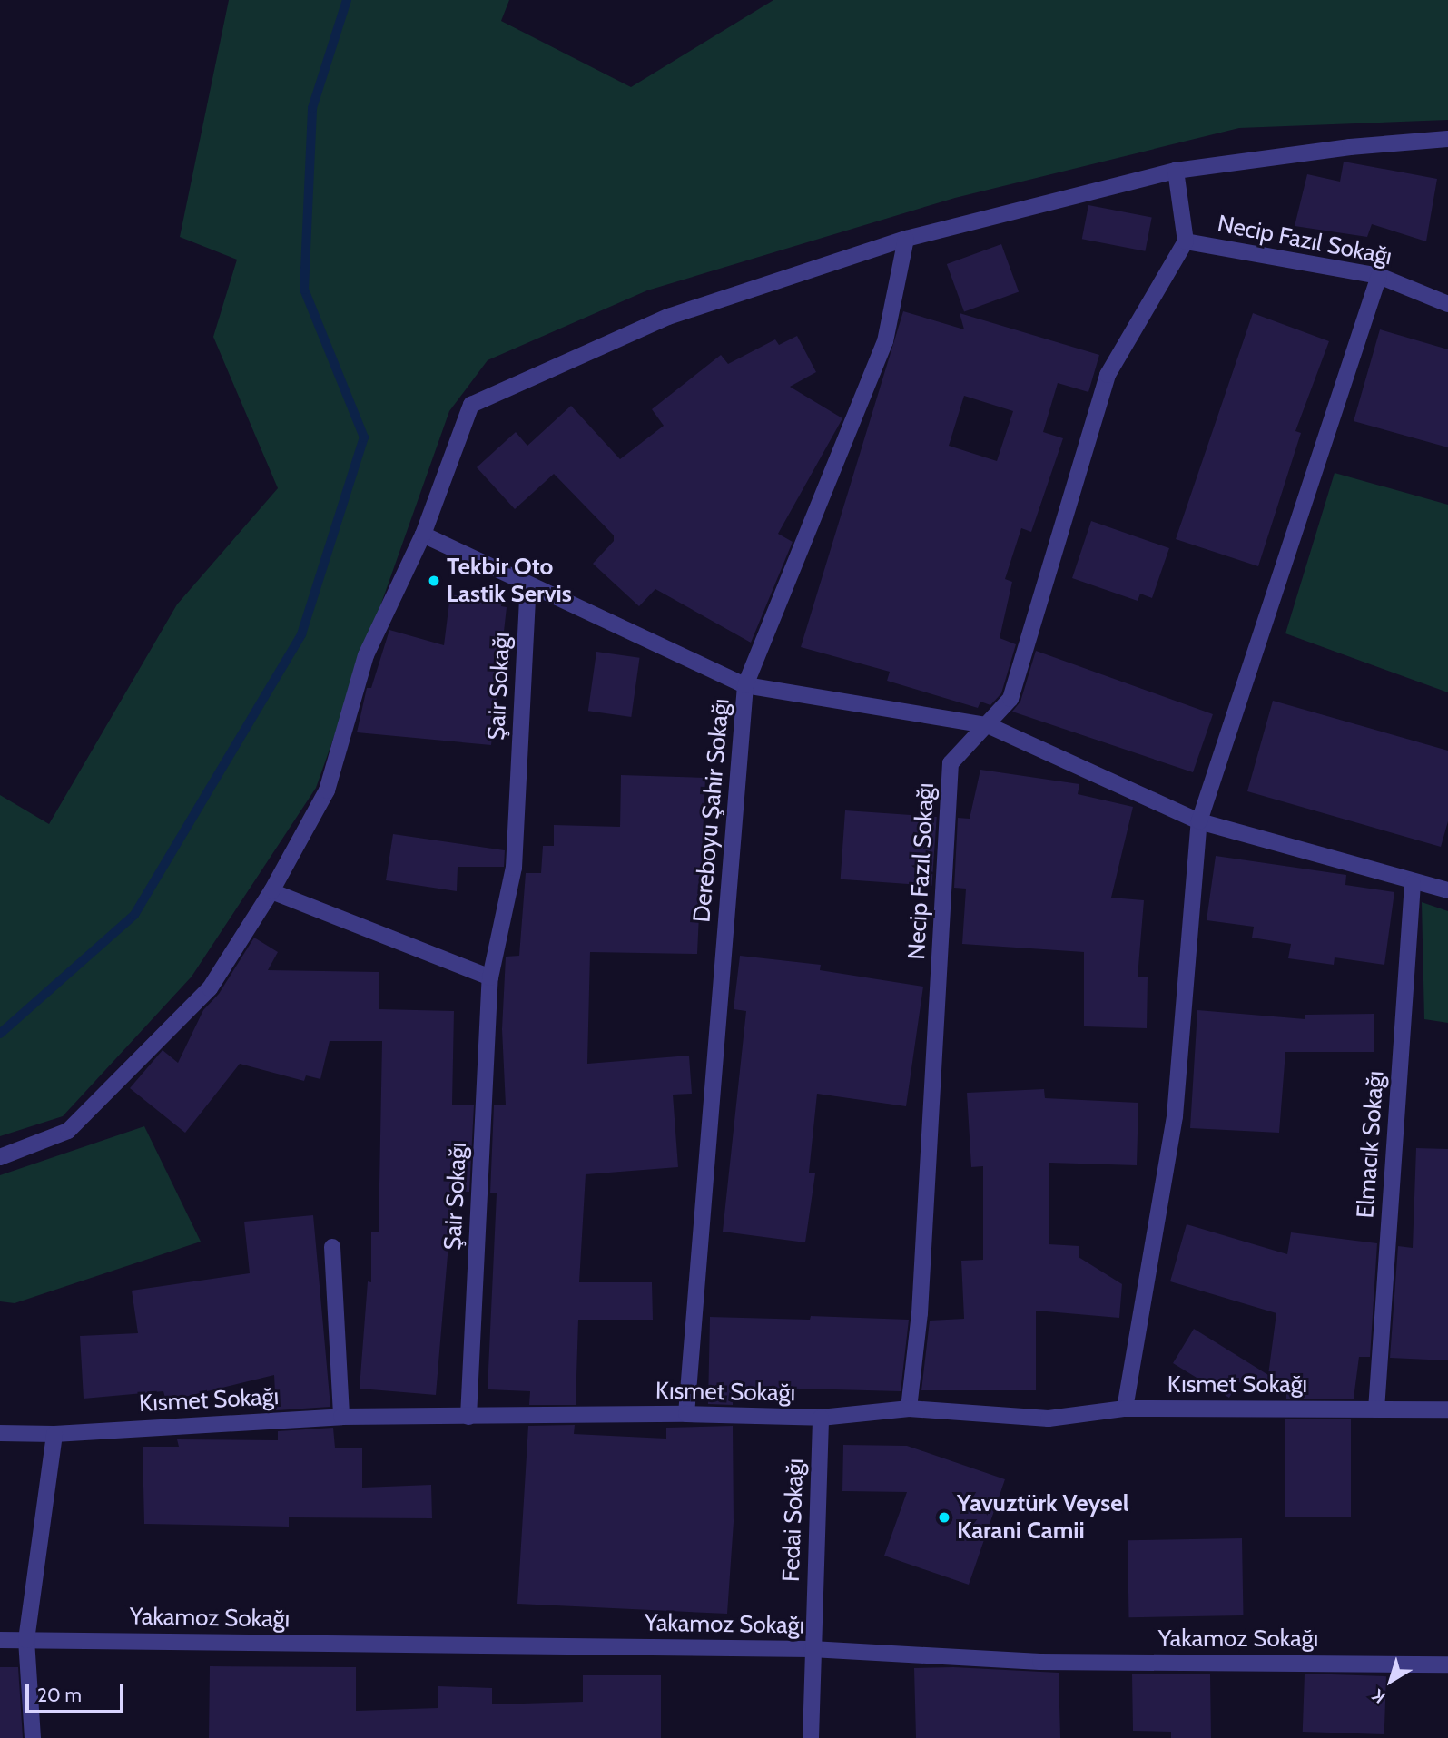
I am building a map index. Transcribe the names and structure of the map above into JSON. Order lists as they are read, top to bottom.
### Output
{
  "streets": {
    "street": [
      "Necip Fazıl Sokağı",
      "Şair Sokağı",
      "Dereboyu Şahir Sokağı",
      "Elmacık Sokağı",
      "Kısmet Sokağı",
      "Fedai Sokağı",
      "Yakamoz Sokağı"
    ]
  },
  "crossings": [
    ["Necip Fazıl Sokağı", "Kısmet Sokağı"],
    ["Şair Sokağı", "Kısmet Sokağı"],
    ["Dereboyu Şahir Sokağı", "Kısmet Sokağı"],
    ["Elmacık Sokağı", "Kısmet Sokağı"],
    ["Kısmet Sokağı", "Fedai Sokağı"],
    ["Fedai Sokağı", "Yakamoz Sokağı"]
  ],
  "places": ["Tekbir Oto Lastik Servis", "Yavuztürk Veysel Karani Camii"],
  "scale_bar": "20 m",
  "north": "bottom left"
}
